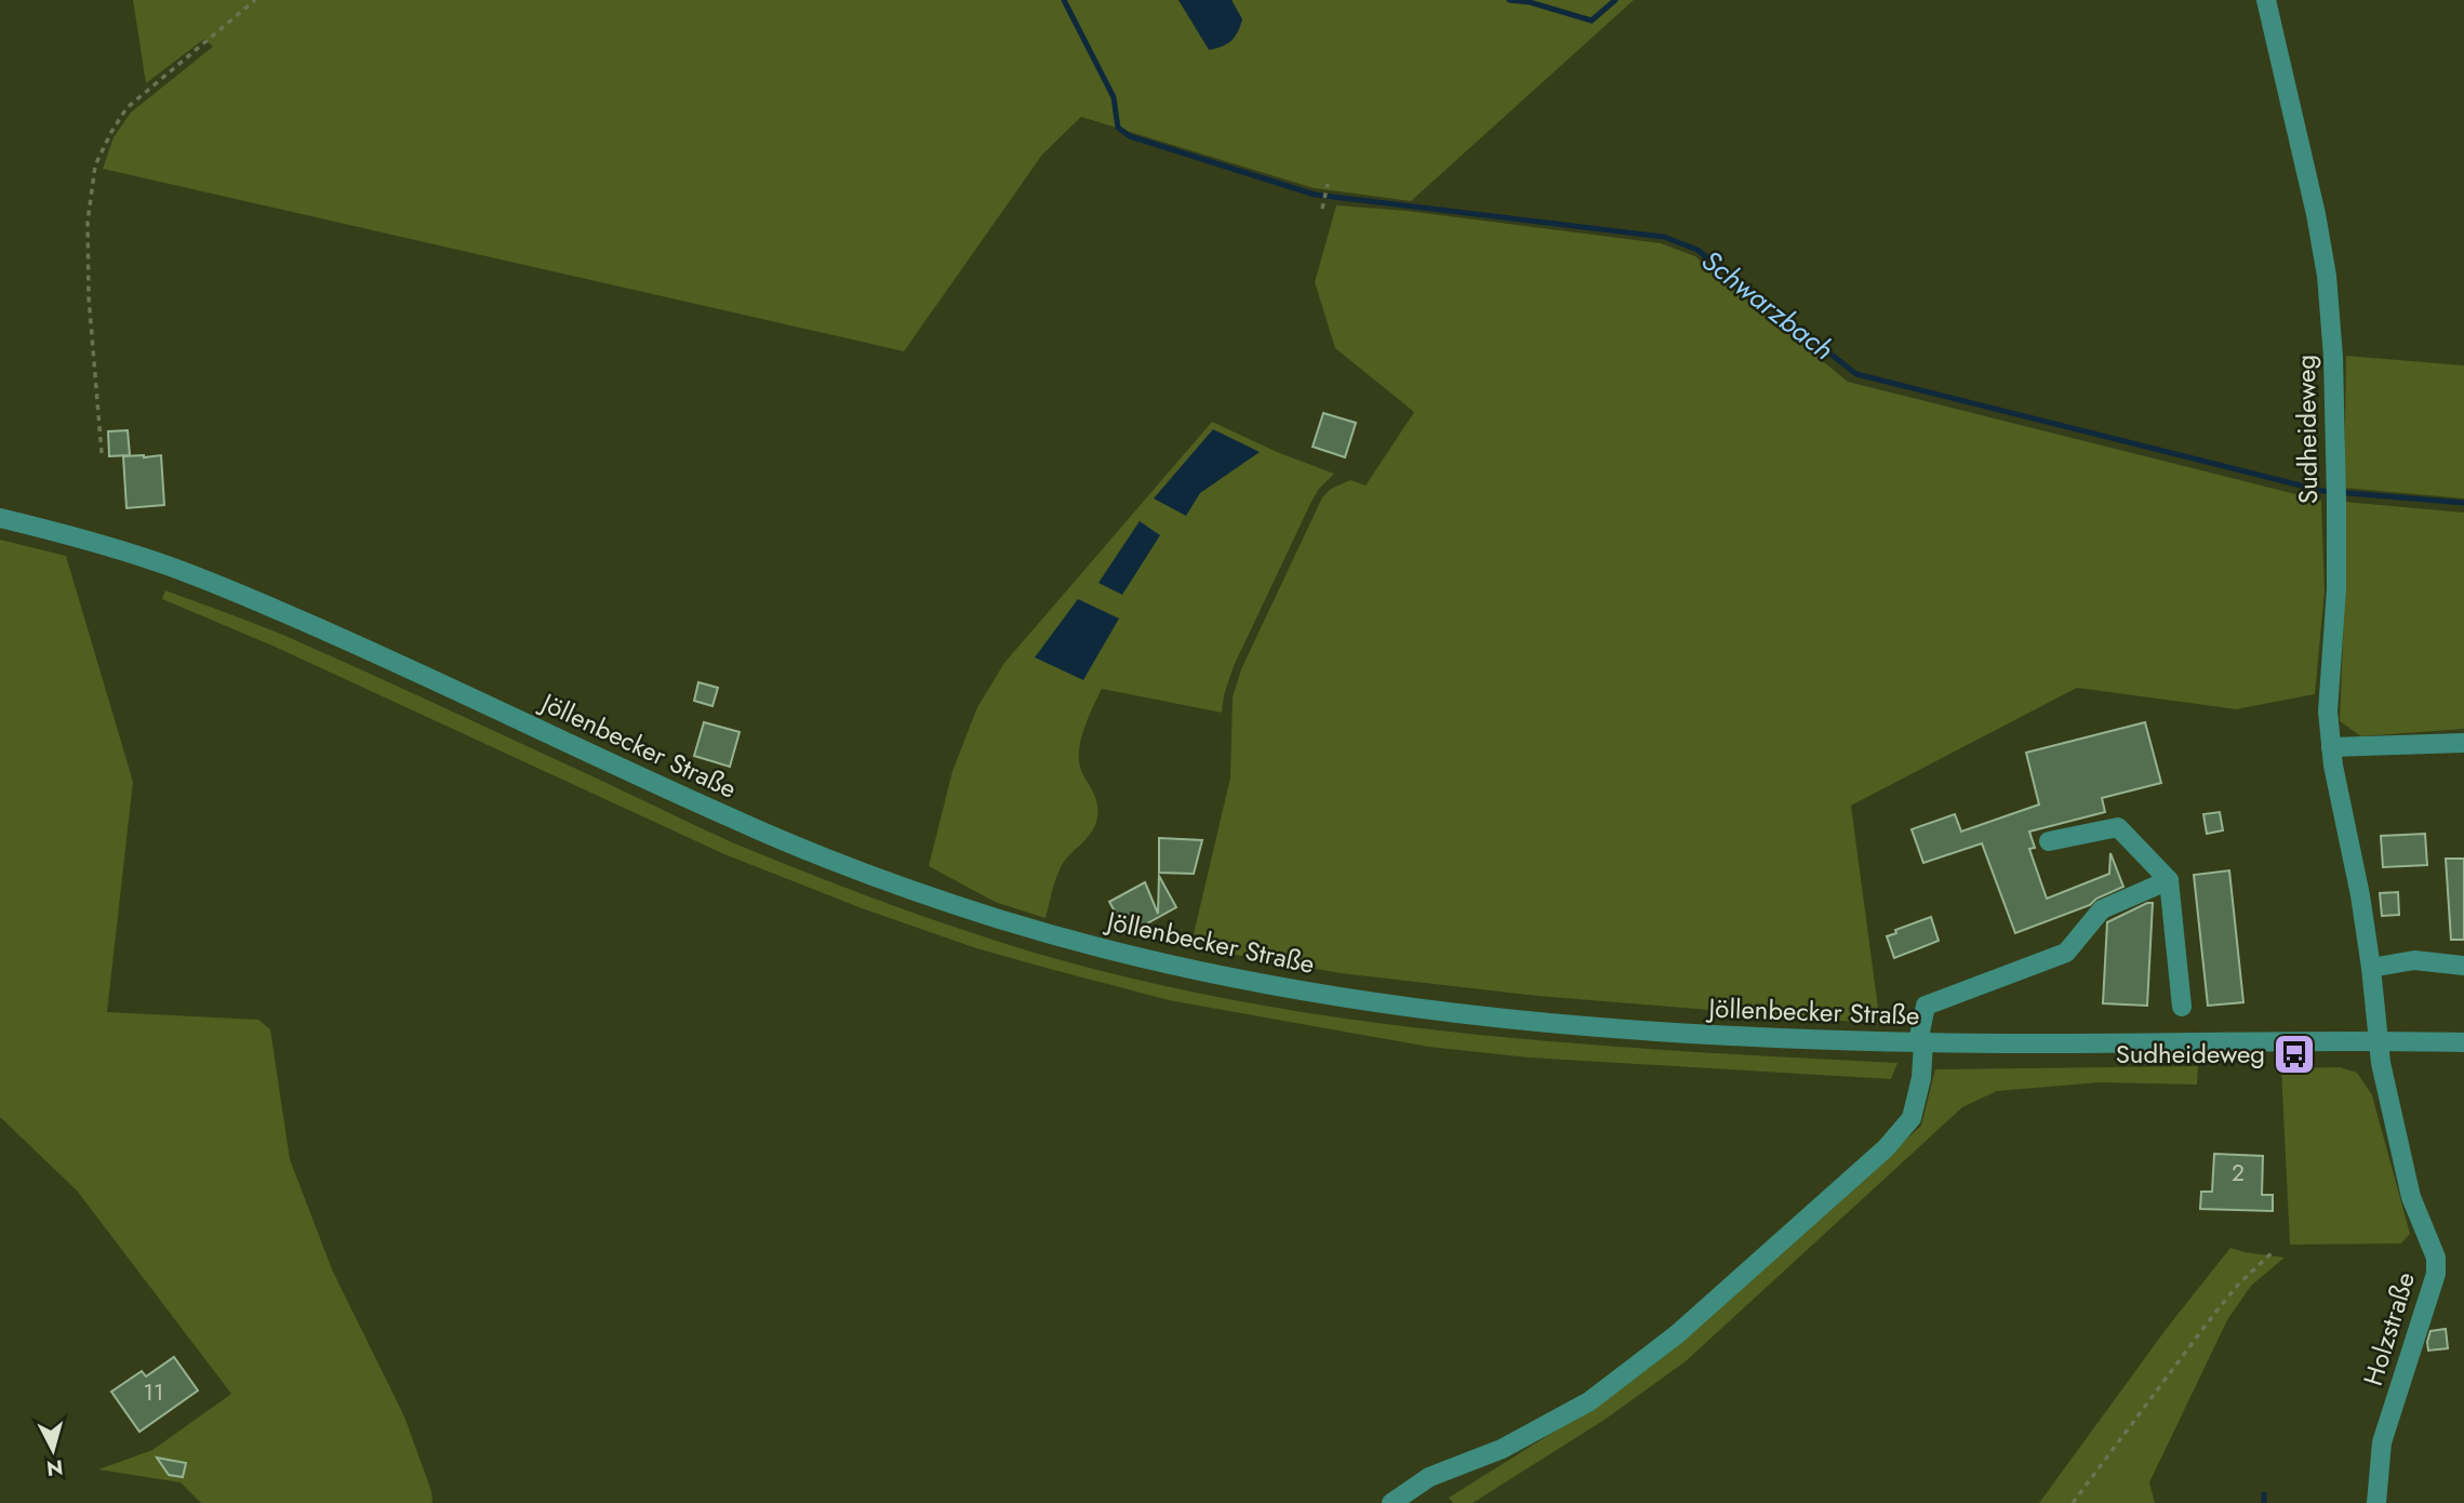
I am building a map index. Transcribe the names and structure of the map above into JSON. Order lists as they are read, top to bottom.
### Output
{
  "streets": {
    "street": ["Sudheideweg", "Jöllenbecker Straße", "Holzstraße"]
  },
  "crossings": [
    ["Sudheideweg", "Jöllenbecker Straße"],
    ["Sudheideweg", "Holzstraße"],
    ["Jöllenbecker Straße", "Holzstraße"]
  ],
  "water": ["Schwarzbach"],
  "places": {
    "bus stop": ["Sudheideweg"]
  },
  "house_numbers": ["2", "11"],
  "north": "bottom"
}
